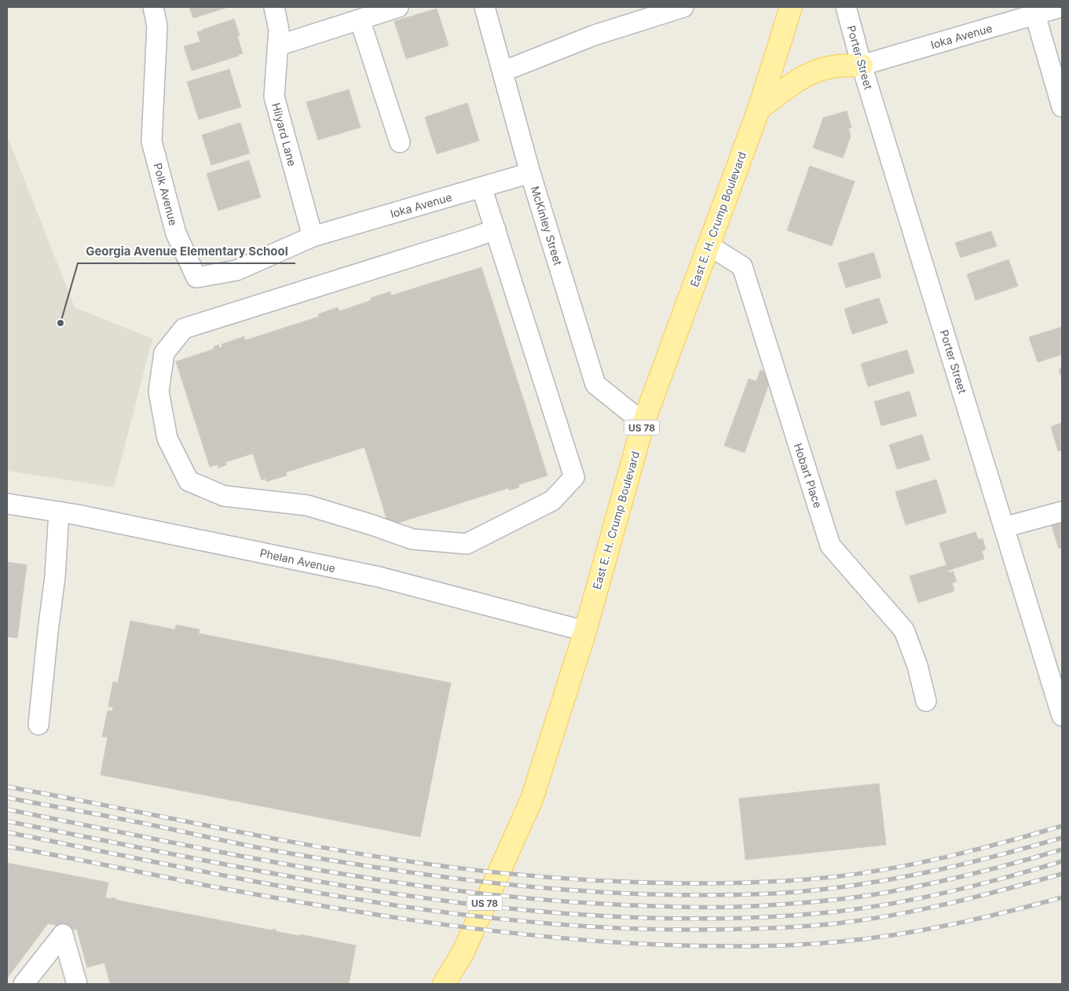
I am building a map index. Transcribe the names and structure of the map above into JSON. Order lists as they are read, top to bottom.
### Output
{
  "streets": {
    "main road": ["East E. H. Crump Boulevard", "US 78"],
    "street": [
      "Ioka Avenue",
      "Porter Street",
      "Hilyard Lane",
      "Polk Avenue",
      "McKinley Street",
      "Hobart Place",
      "Phelan Avenue"
    ]
  },
  "crossings": [
    ["Ioka Avenue", "Porter Street"],
    ["Ioka Avenue", "Hilyard Lane"],
    ["Ioka Avenue", "Polk Avenue"],
    ["Ioka Avenue", "McKinley Street"],
    ["Hilyard Lane", "Polk Avenue"],
    ["East E. H. Crump Boulevard", "McKinley Street"],
    ["East E. H. Crump Boulevard", "Hobart Place"],
    ["East E. H. Crump Boulevard", "Phelan Avenue"]
  ],
  "places": ["Georgia Avenue Elementary School"]
}
